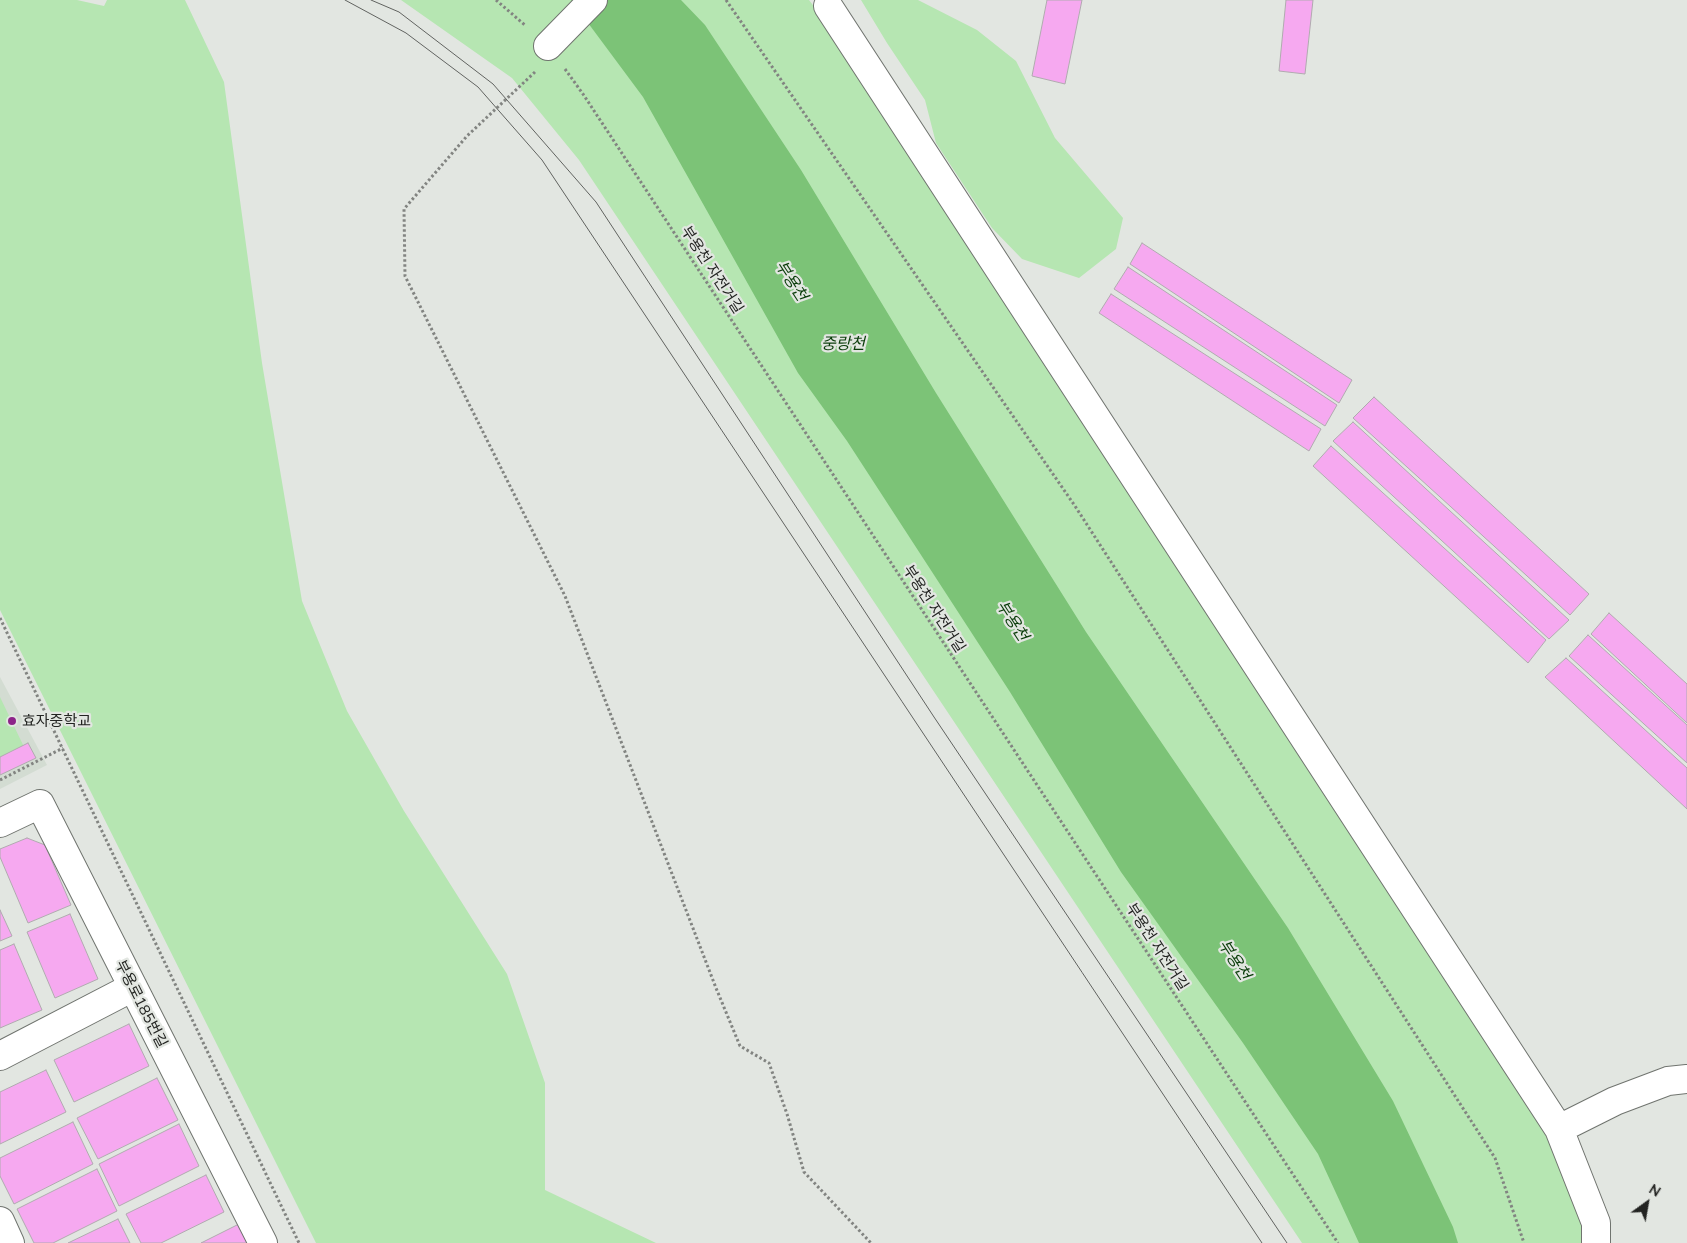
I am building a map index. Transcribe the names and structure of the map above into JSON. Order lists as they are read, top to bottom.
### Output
{
  "streets": {
    "street": ["부용로185번길"],
    "path": ["부용천 자전거길"]
  },
  "water": ["부용천", "중랑천"],
  "places": ["효자중학교"],
  "north": "top right"
}
